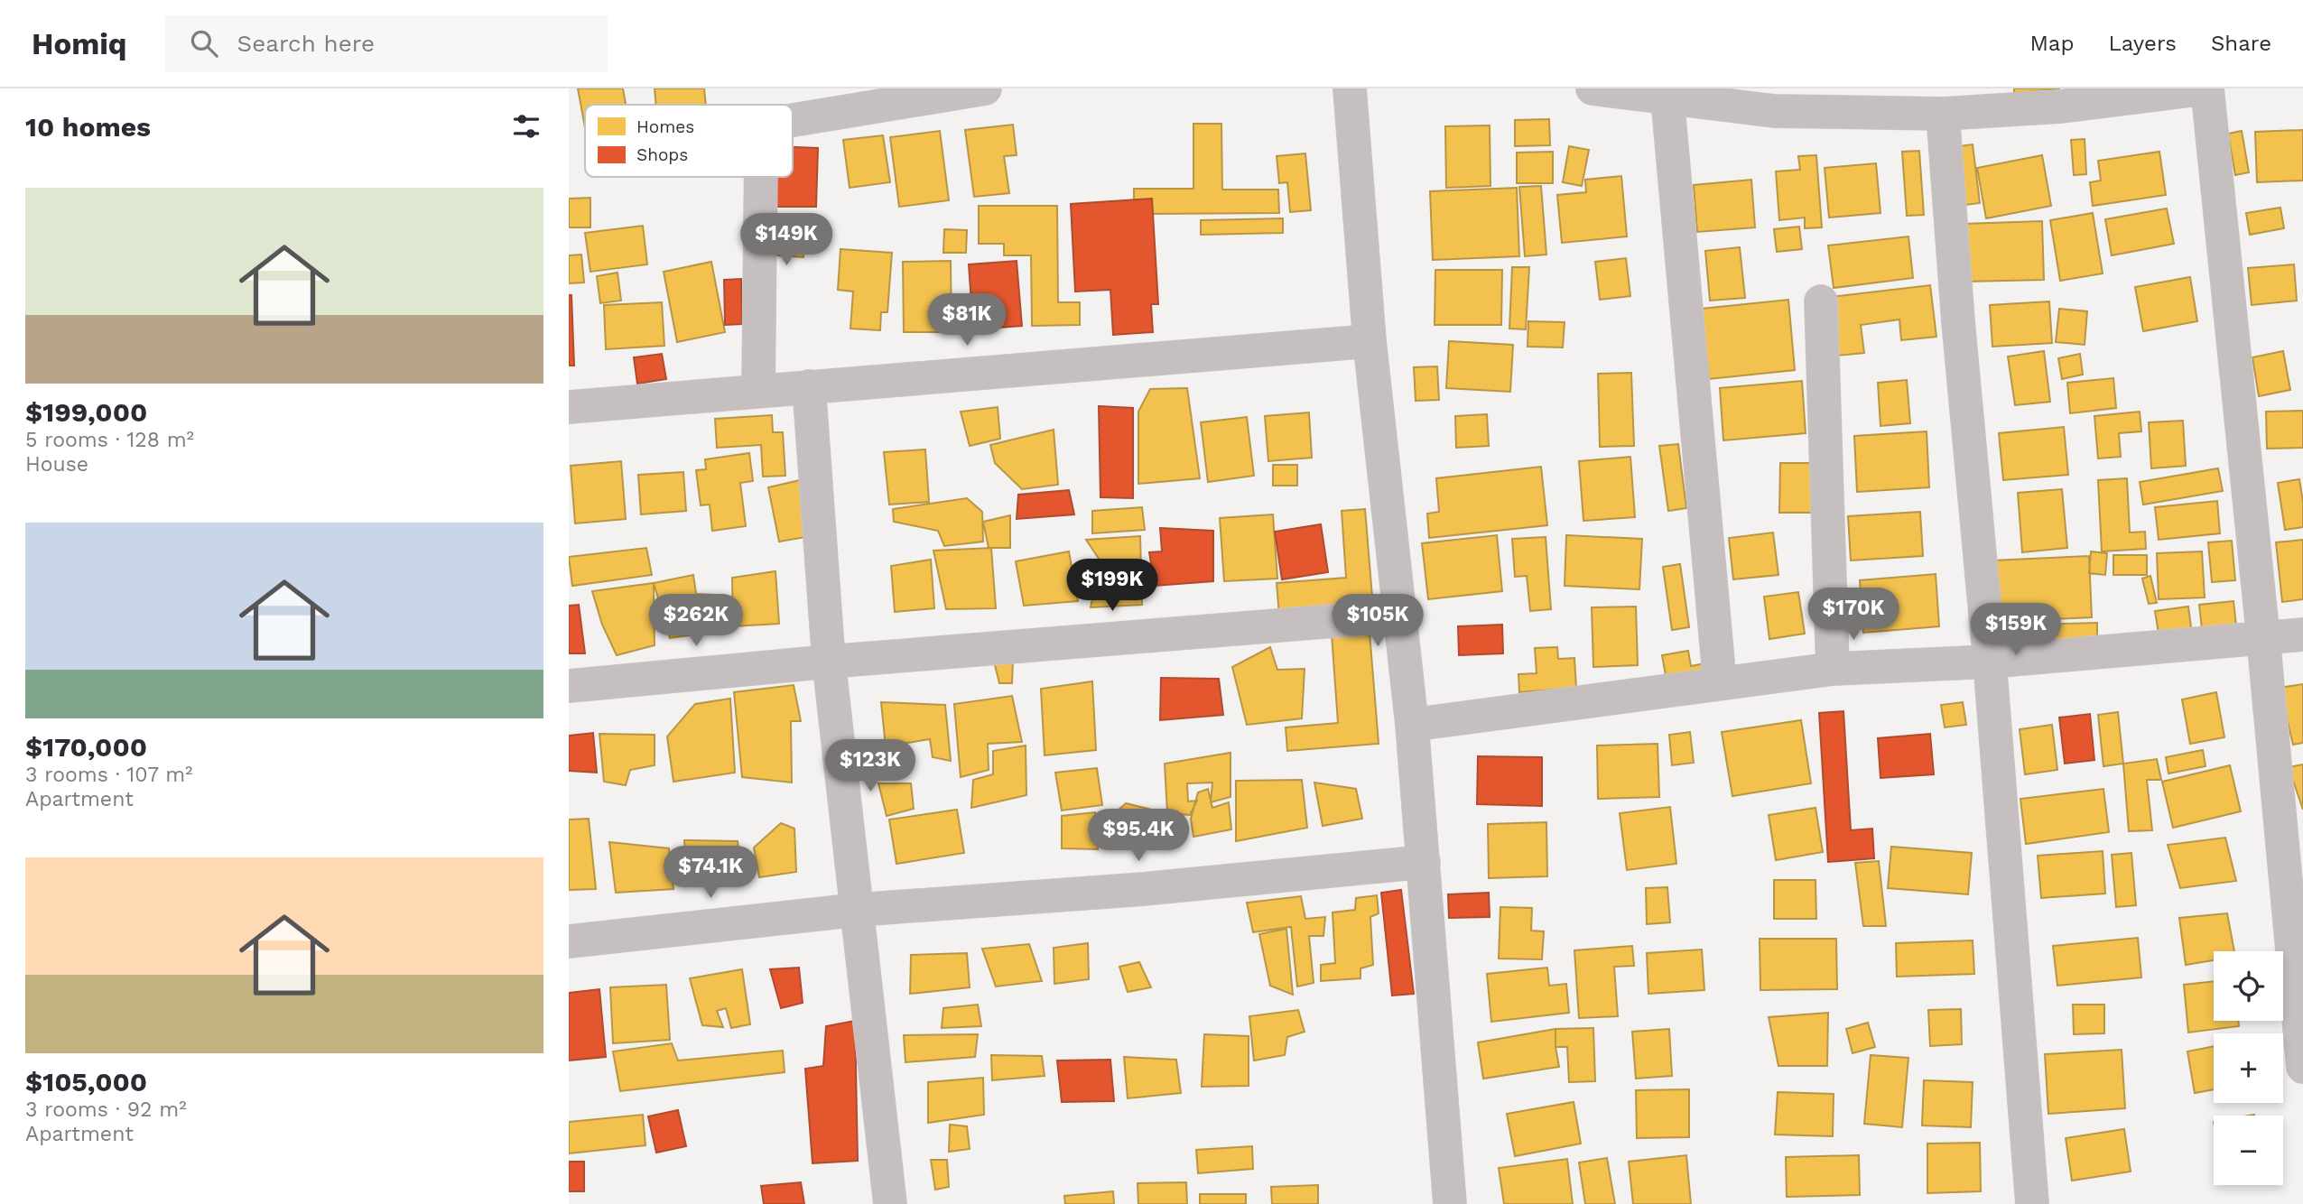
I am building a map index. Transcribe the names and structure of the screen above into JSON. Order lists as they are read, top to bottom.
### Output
{
  "legend": ["Homes", "Shops"],
  "page": {
    "header": "Homiq",
    "search": "Search here",
    "nav": ["Map", "Layers", "Share"],
    "heading": "10 homes",
    "list": [
      {
        "name": "$199,000",
        "note": "5 rooms · 128 m² · House"
      },
      {
        "name": "$170,000",
        "note": "3 rooms · 107 m² · Apartment"
      },
      {
        "name": "$105,000",
        "note": "3 rooms · 92 m² · Apartment"
      }
    ],
    "price": [
      "$149K",
      "$81K",
      "$199K",
      "$170K",
      "$262K",
      "$105K",
      "$159K",
      "$123K",
      "$95.4K",
      "$74.1K"
    ],
    "map_buttons": ["+", "−"]
  }
}
